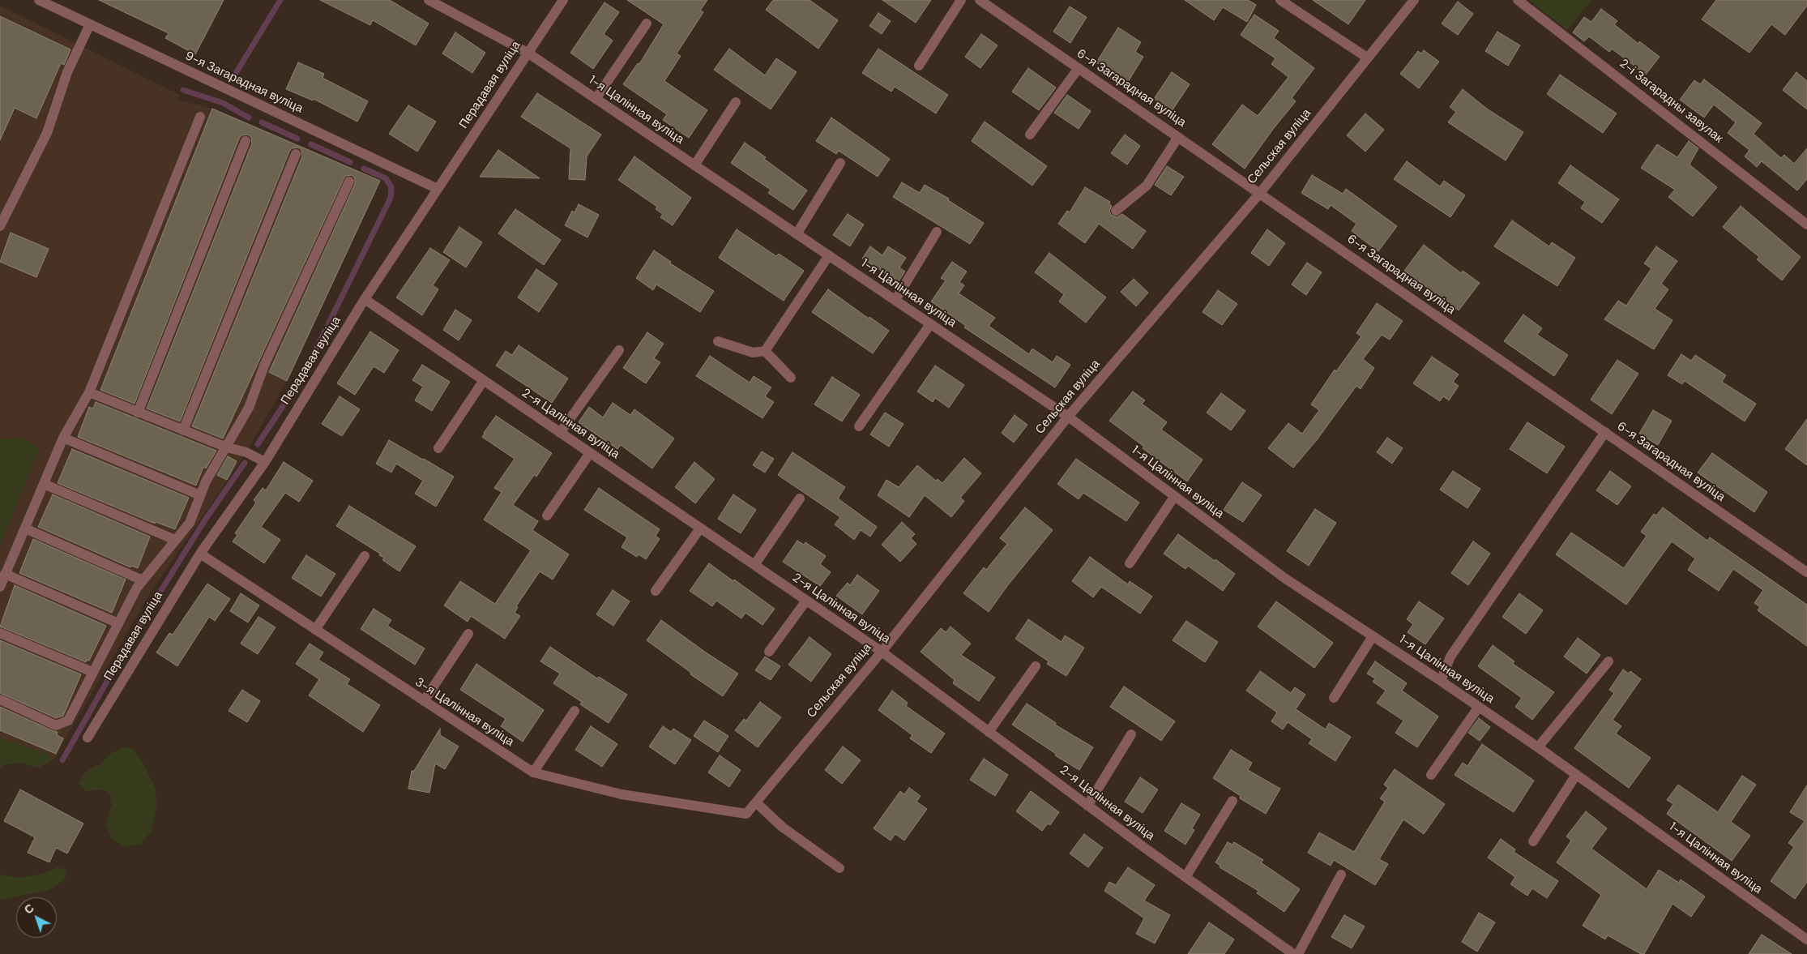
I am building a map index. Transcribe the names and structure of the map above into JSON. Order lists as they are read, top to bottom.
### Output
{
  "streets": {
    "street": [
      "9-я Загарадная вуліца",
      "Перадавая вуліца",
      "6-я Загарадная вуліца",
      "2-і Загарадны завулак",
      "1-я Цалінная вуліца",
      "Сельская вуліца",
      "2-я Цалінная вуліца",
      "3-я Цалінная вуліца"
    ]
  },
  "crossings": [
    ["9-я Загарадная вуліца", "Перадавая вуліца"],
    ["Перадавая вуліца", "1-я Цалінная вуліца"],
    ["Перадавая вуліца", "2-я Цалінная вуліца"],
    ["Перадавая вуліца", "3-я Цалінная вуліца"],
    ["6-я Загарадная вуліца", "Сельская вуліца"],
    ["1-я Цалінная вуліца", "Сельская вуліца"],
    ["Сельская вуліца", "2-я Цалінная вуліца"],
    ["Сельская вуліца", "3-я Цалінная вуліца"]
  ],
  "north": "top left"
}
